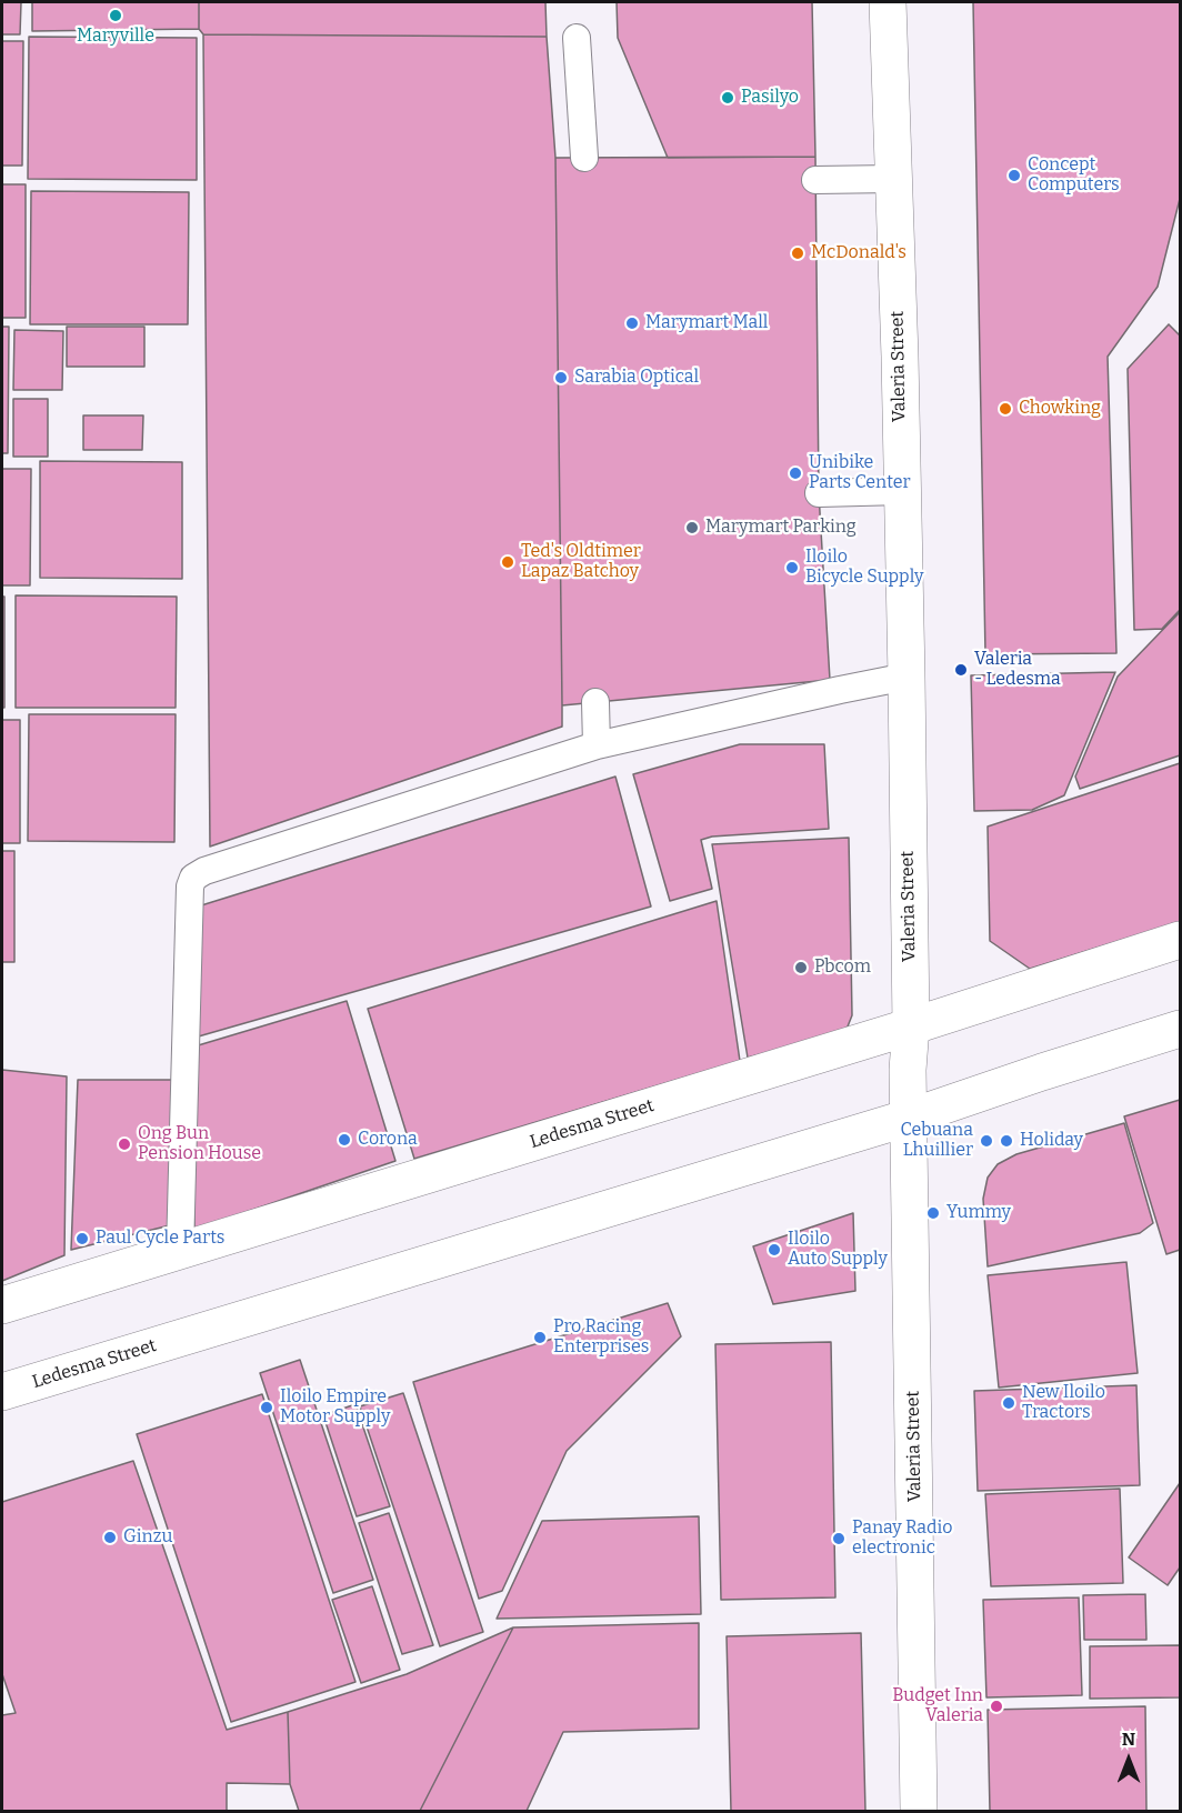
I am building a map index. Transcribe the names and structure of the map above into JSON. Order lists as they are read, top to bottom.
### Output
{
  "streets": {
    "main road": ["Valeria Street", "Ledesma Street"]
  },
  "crossings": [
    ["Valeria Street", "Ledesma Street"]
  ],
  "places": [
    "Maryville",
    "Pasilyo",
    "Concept Computers",
    "McDonald's",
    "Marymart Mall",
    "Sarabia Optical",
    "Chowking",
    "Unibike Parts Center",
    "Marymart Parking",
    "Ted's Oldtimer Lapaz Batchoy",
    "Iloilo Bicycle Supply",
    "Valeria - Ledesma",
    "Pbcom",
    "Corona",
    "Cebuana Lhuillier",
    "Holiday",
    "Ong Bun Pension House",
    "Yummy",
    "Paul Cycle Parts",
    "Iloilo Auto Supply",
    "Pro Racing Enterprises",
    "New Iloilo Tractors",
    "Iloilo Empire Motor Supply",
    "Ginzu",
    "Panay Radio electronic",
    "Budget Inn Valeria"
  ],
  "north": "top"
}
